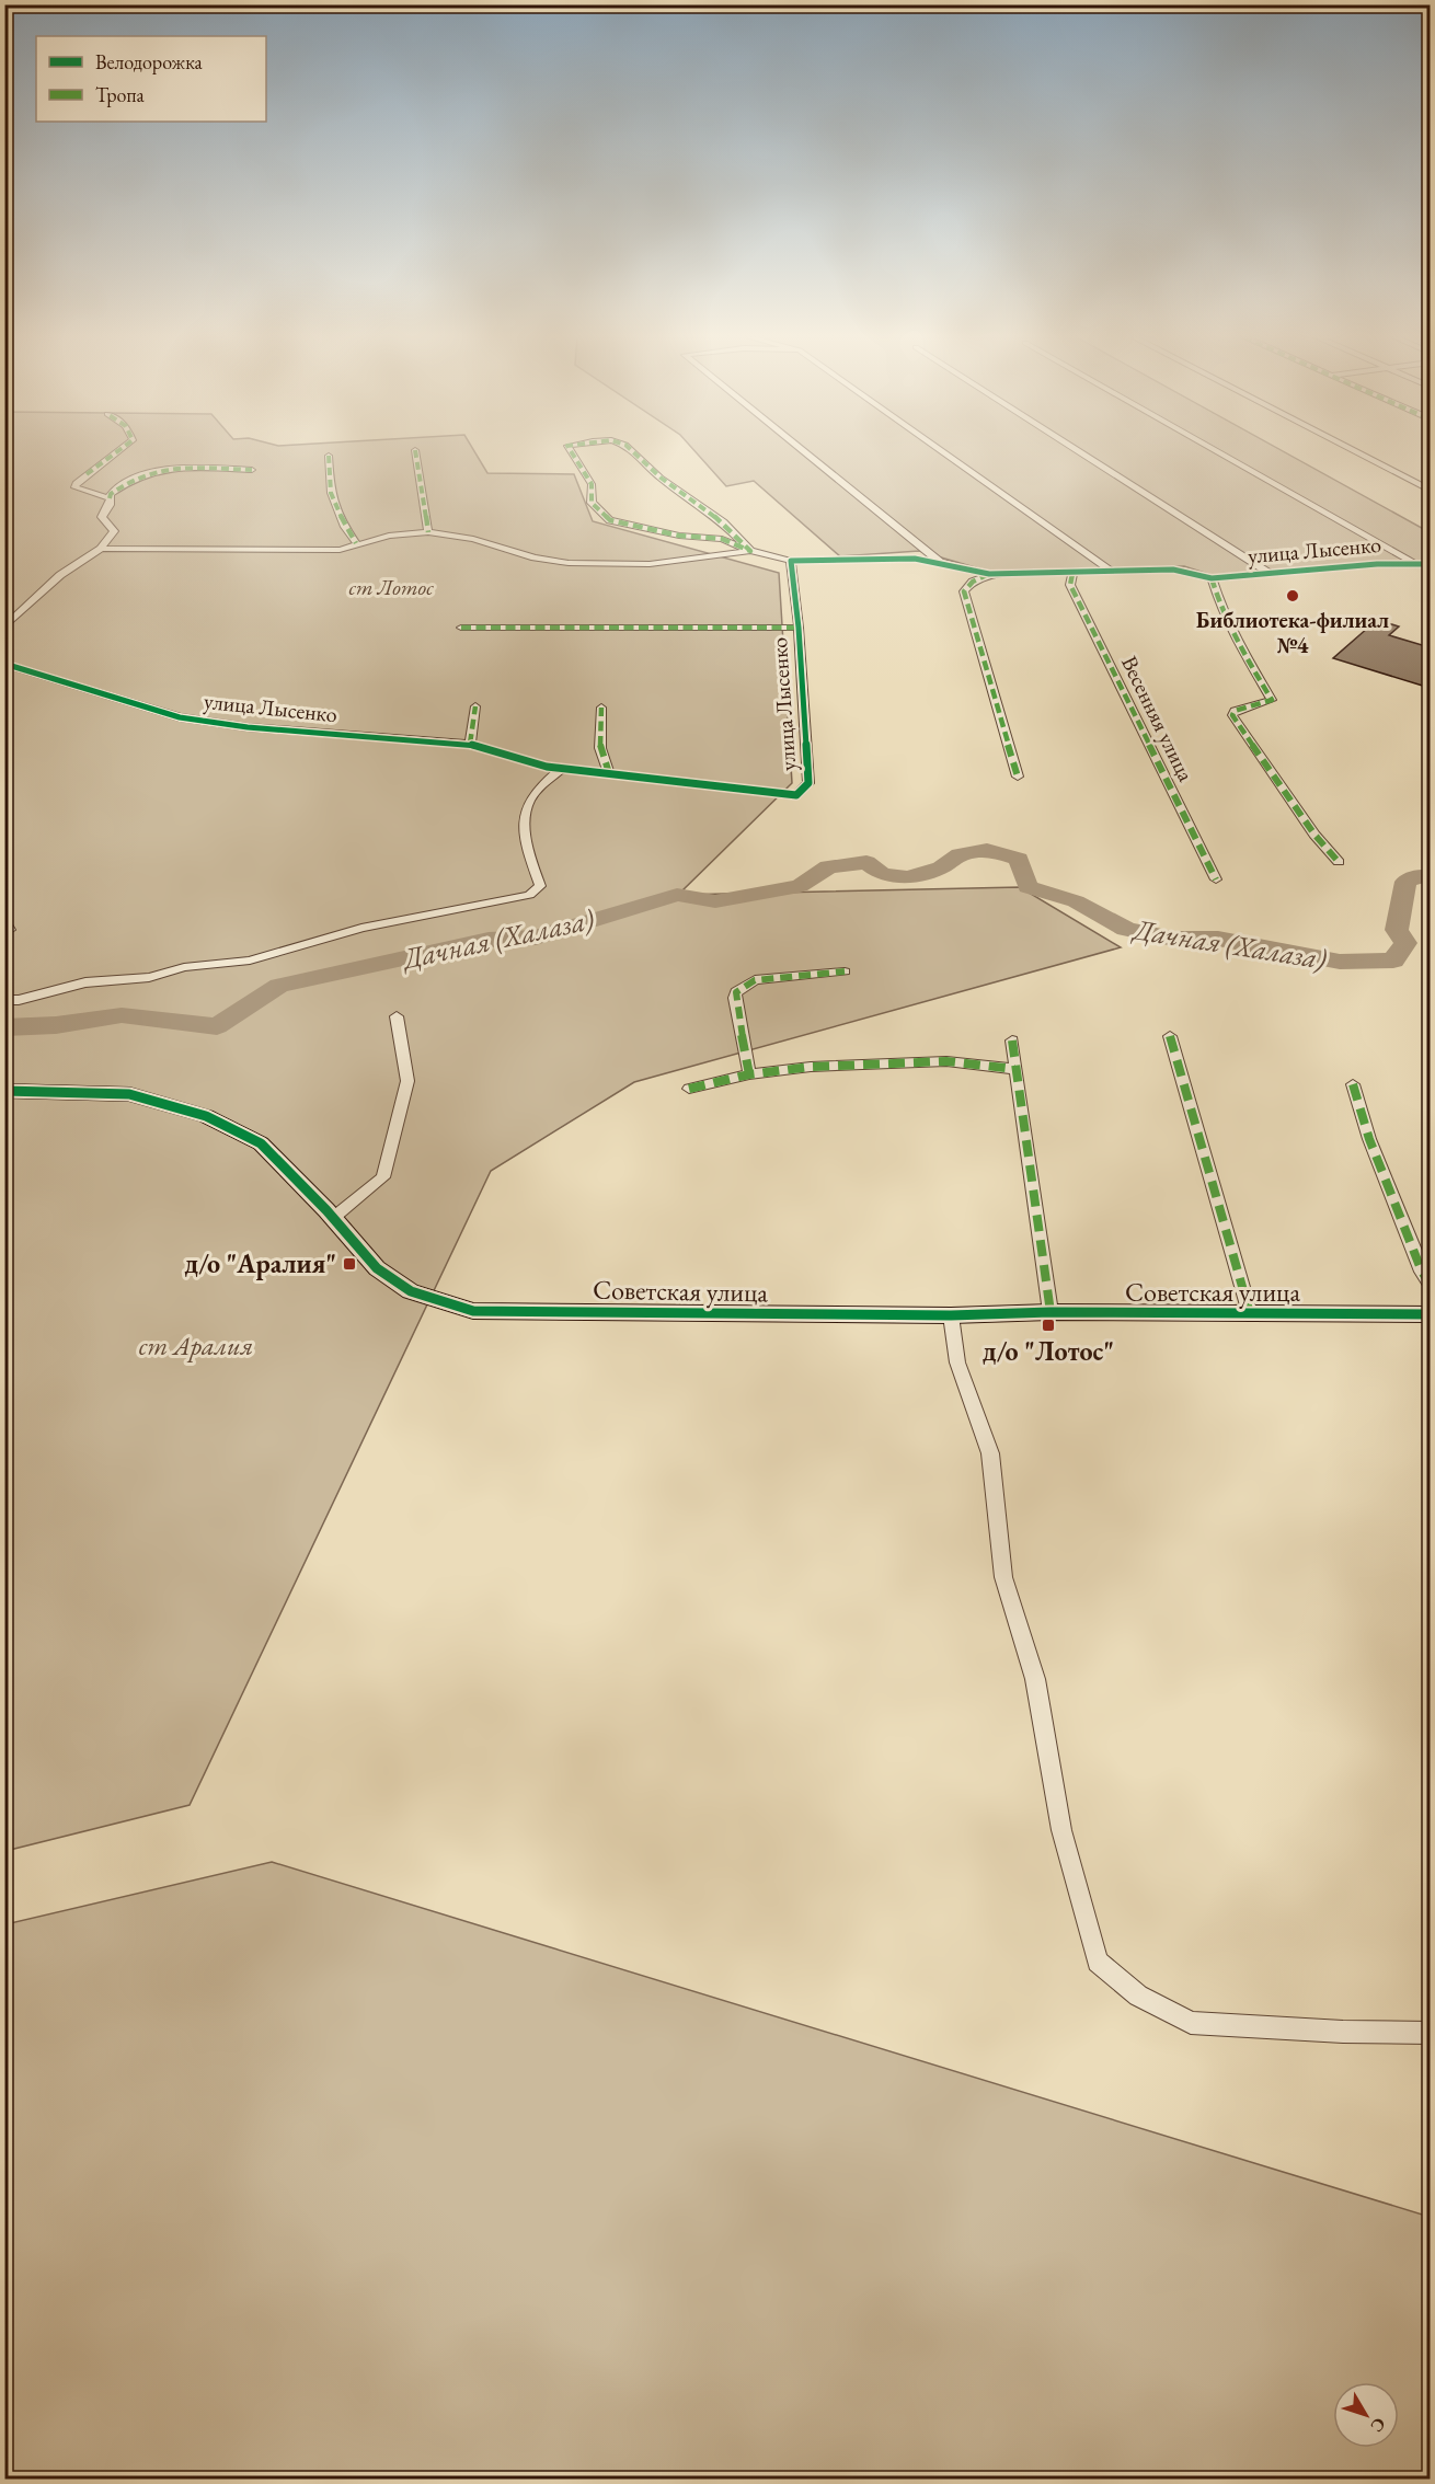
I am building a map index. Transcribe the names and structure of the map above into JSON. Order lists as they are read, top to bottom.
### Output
{
  "streets": {
    "street": ["улица Лысенко", "Весенняя улица", "Советская улица"]
  },
  "crossings": [
    ["улица Лысенко", "Весенняя улица"]
  ],
  "water": ["Дачная (Халаза)"],
  "parks": ["ст Лотос", "ст Аралия"],
  "places": {
    "other": ["Библиотека-филиал №4"],
    "transit": ["д/о \"Аралия\"", "д/о \"Лотос\""]
  },
  "legend": ["Велодорожка", "Тропа"],
  "north": "bottom right"
}
